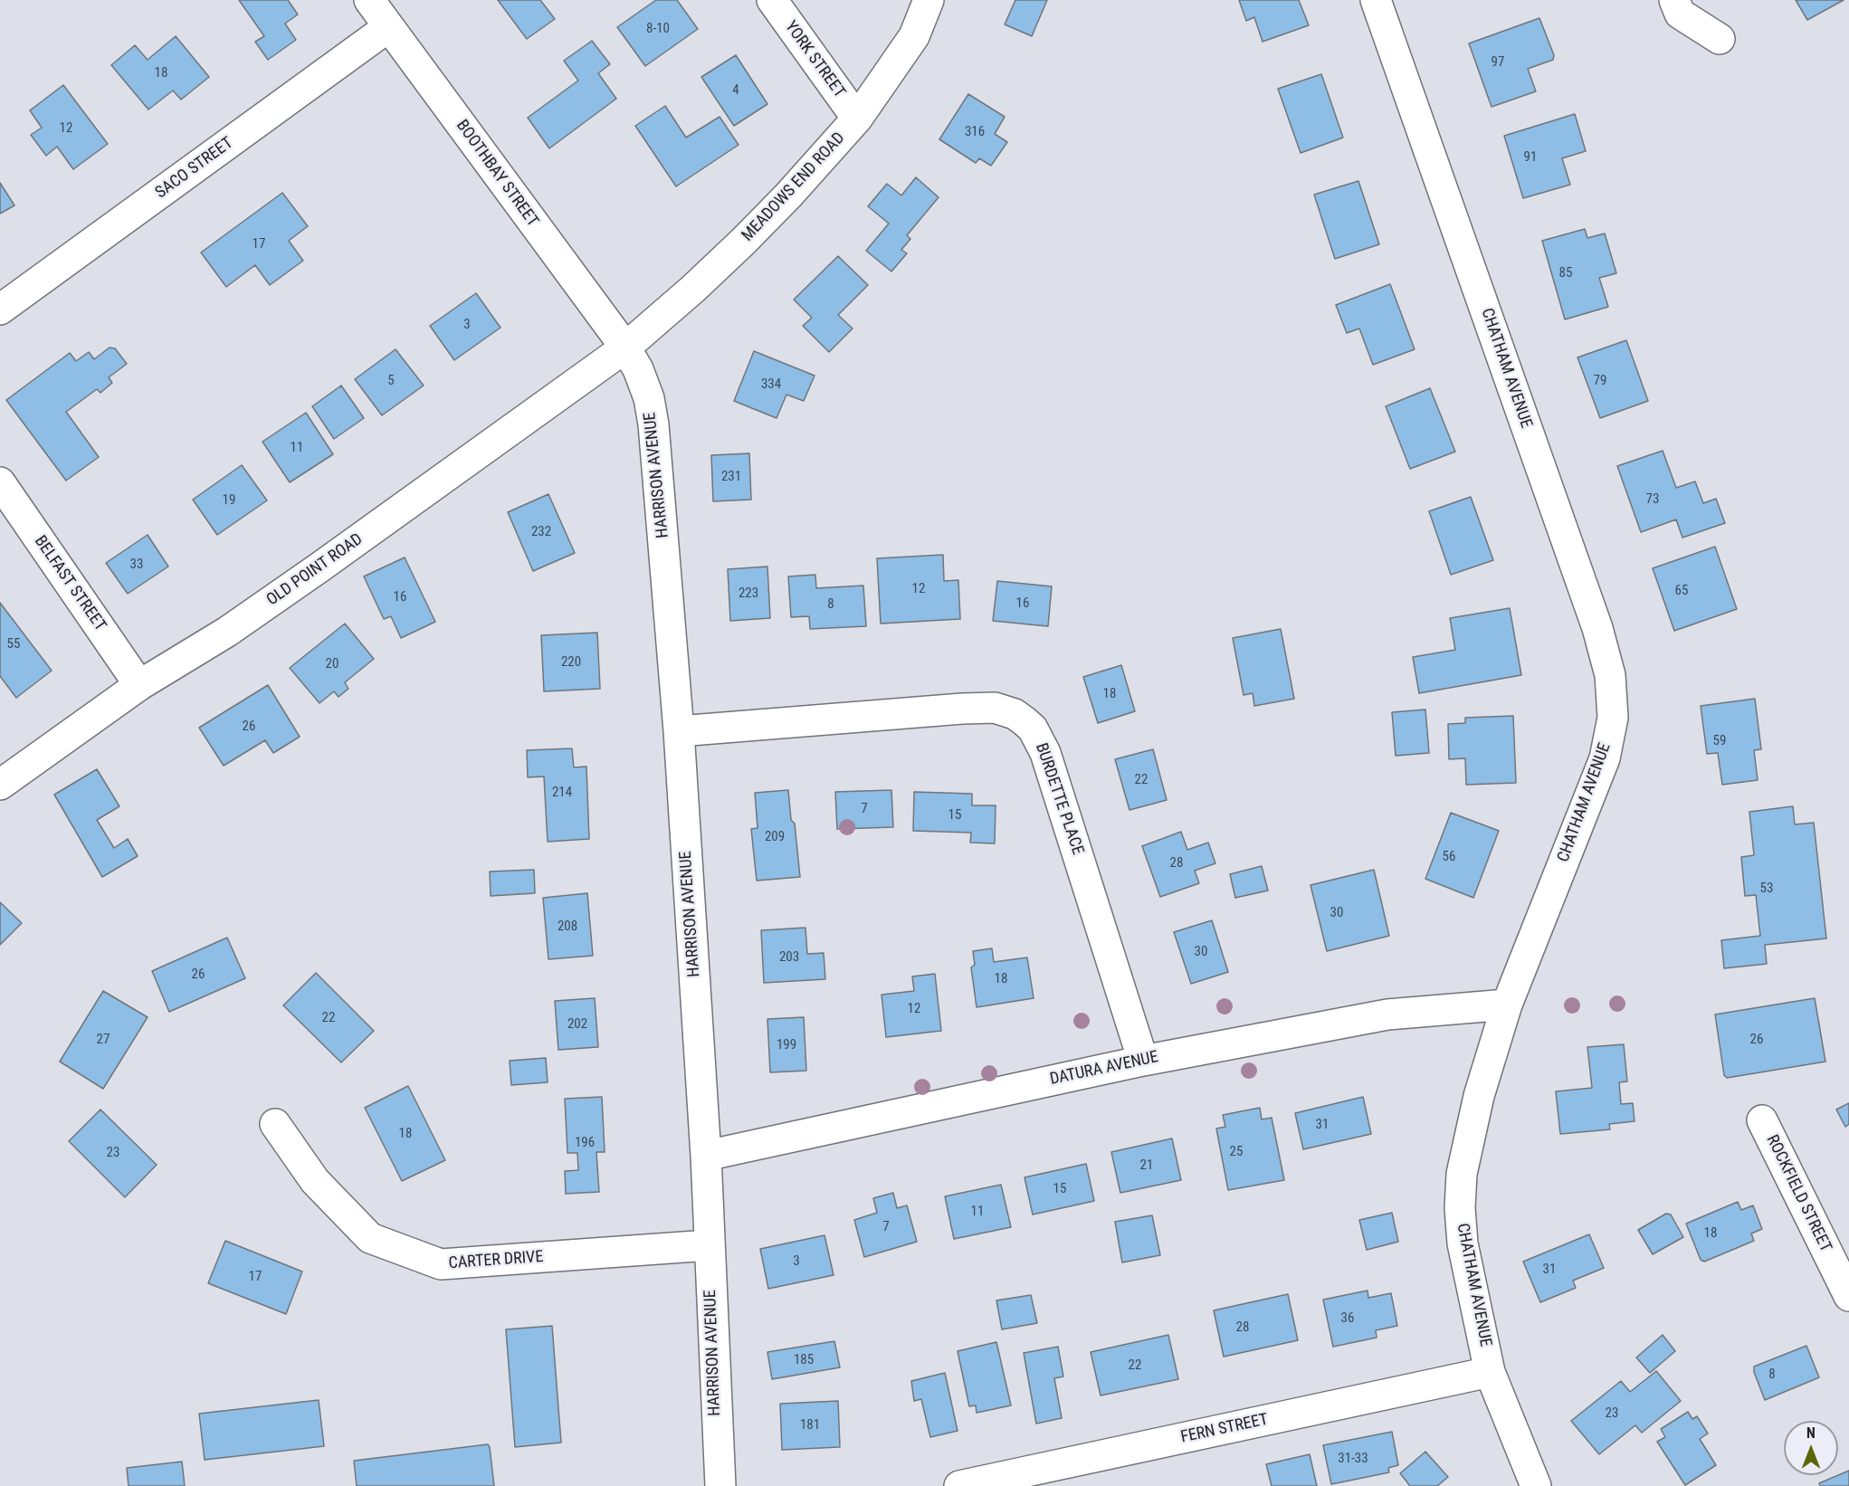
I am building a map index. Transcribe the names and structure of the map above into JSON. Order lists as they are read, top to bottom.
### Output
{
  "streets": {
    "street": [
      "YORK STREET",
      "SACO STREET",
      "BOOTHBAY STREET",
      "MEADOWS END ROAD",
      "CHATHAM AVENUE",
      "HARRISON AVENUE",
      "OLD POINT ROAD",
      "BELFAST STREET",
      "BURDETTE PLACE",
      "DATURA AVENUE",
      "ROCKFIELD STREET",
      "CARTER DRIVE",
      "FERN STREET"
    ]
  },
  "crossings": [
    ["YORK STREET", "MEADOWS END ROAD"],
    ["SACO STREET", "BOOTHBAY STREET"],
    ["BOOTHBAY STREET", "MEADOWS END ROAD"],
    ["BOOTHBAY STREET", "HARRISON AVENUE"],
    ["BOOTHBAY STREET", "OLD POINT ROAD"],
    ["MEADOWS END ROAD", "HARRISON AVENUE"],
    ["MEADOWS END ROAD", "OLD POINT ROAD"],
    ["CHATHAM AVENUE", "DATURA AVENUE"],
    ["CHATHAM AVENUE", "FERN STREET"],
    ["HARRISON AVENUE", "OLD POINT ROAD"],
    ["HARRISON AVENUE", "BURDETTE PLACE"],
    ["HARRISON AVENUE", "DATURA AVENUE"],
    ["HARRISON AVENUE", "CARTER DRIVE"],
    ["OLD POINT ROAD", "BELFAST STREET"],
    ["BURDETTE PLACE", "DATURA AVENUE"]
  ],
  "house_numbers": [
    "8-10",
    "97",
    "18",
    "4",
    "12",
    "316",
    "91",
    "17",
    "85",
    "3",
    "5",
    "79",
    "334",
    "11",
    "231",
    "73",
    "19",
    "232",
    "33",
    "12",
    "65",
    "223",
    "16",
    "16",
    "8",
    "55",
    "220",
    "20",
    "18",
    "26",
    "59",
    "22",
    "214",
    "7",
    "15",
    "209",
    "56",
    "28",
    "53",
    "30",
    "208",
    "30",
    "203",
    "26",
    "18",
    "12",
    "22",
    "202",
    "27",
    "26",
    "199",
    "31",
    "18",
    "196",
    "25",
    "23",
    "21",
    "15",
    "11",
    "7",
    "18",
    "3",
    "31",
    "17",
    "36",
    "28",
    "185",
    "22",
    "8",
    "23",
    "181",
    "31-33"
  ],
  "north": "top"
}
